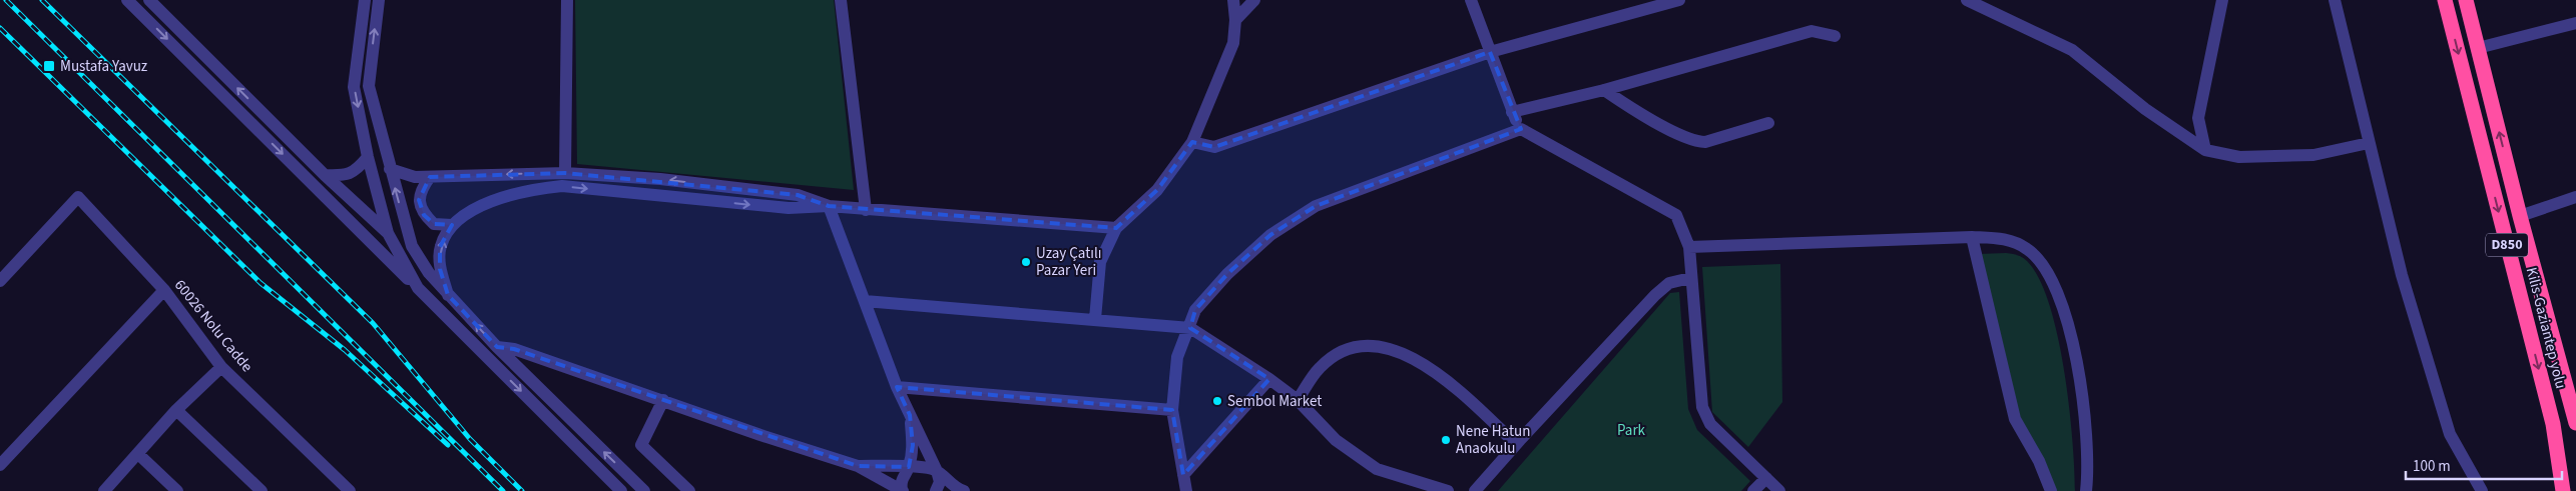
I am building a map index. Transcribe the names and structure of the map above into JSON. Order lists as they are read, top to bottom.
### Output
{
  "streets": {
    "highway": ["D850", "Kilis-Gaziantep yolu"],
    "street": ["60026 Nolu Cadde"]
  },
  "parks": ["Park"],
  "places": {
    "transit": ["Mustafa Yavuz"],
    "other": ["Uzay Çatılı Pazar Yeri", "Sembol Market", "Nene Hatun Anaokulu"]
  },
  "scale_bar": "100 m"
}
